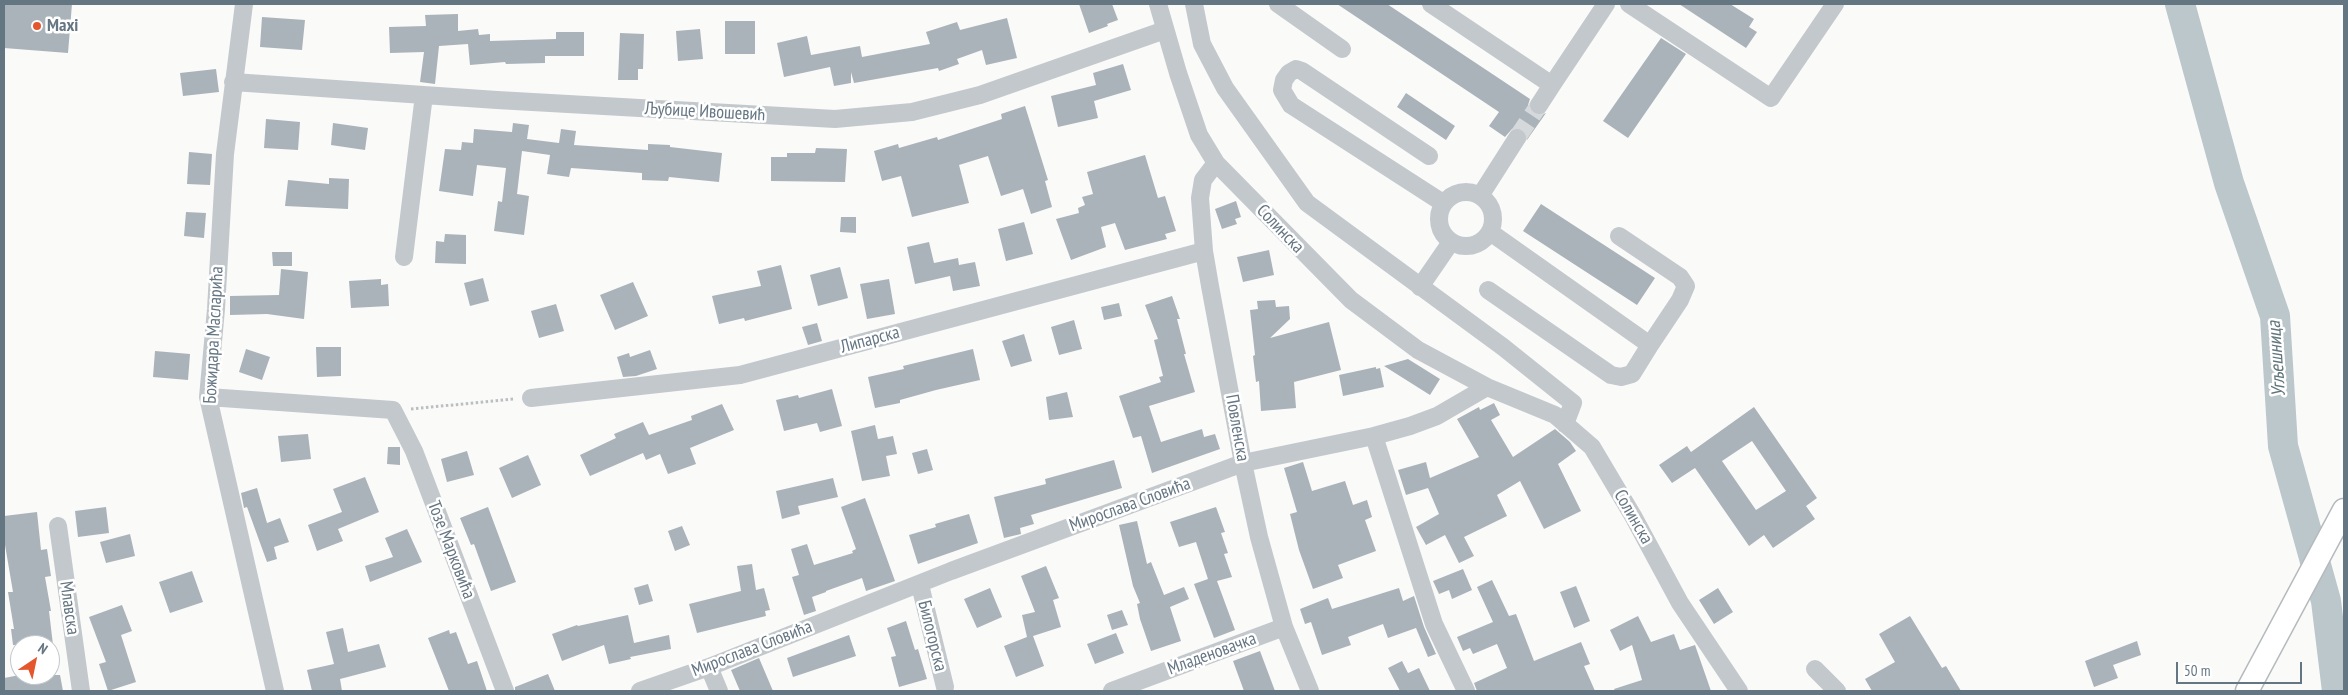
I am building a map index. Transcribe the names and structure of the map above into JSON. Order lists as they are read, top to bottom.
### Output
{
  "streets": {
    "street": [
      "Љубице Ивошевић",
      "Солинска",
      "Божидара Масларића",
      "Липарска",
      "Повленска",
      "Мирослава Словића",
      "Тозе Марковића",
      "Млавска",
      "Билогорска",
      "Младеновачка"
    ]
  },
  "crossings": [
    ["Љубице Ивошевић", "Солинска"],
    ["Љубице Ивошевић", "Божидара Масларића"],
    ["Солинска", "Повленска"],
    ["Липарска", "Повленска"],
    ["Повленска", "Мирослава Словића"],
    ["Повленска", "Младеновачка"],
    ["Мирослава Словића", "Билогорска"]
  ],
  "water": ["Угљешница"],
  "places": ["Maxi"],
  "scale_bar": "50 m",
  "north": "top right"
}
